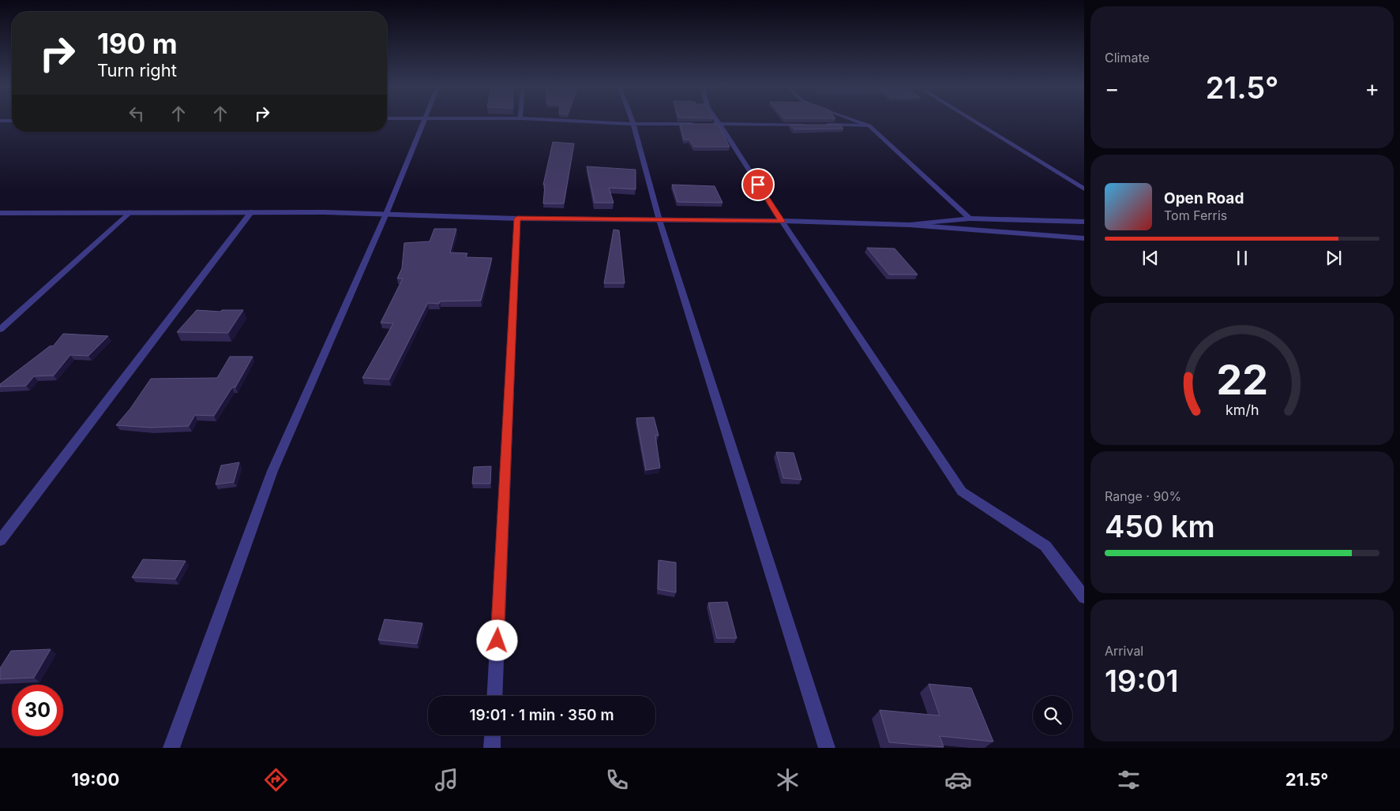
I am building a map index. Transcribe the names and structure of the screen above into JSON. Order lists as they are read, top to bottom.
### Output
{
  "page": {
    "tile": [
      "Climate",
      ["Range · 90%", "450 km"],
      ["Arrival", "19:01"]
    ],
    "turn": ["190 m", "Turn right"],
    "heat": ["−", "21.5°", "+"],
    "song": ["Open Road", "Tom Ferris"],
    "limit": "30",
    "trip": "19:01 · 1 min · 350 m",
    "tabs": ["19:00", "21.5°"],
    "gauge": ["22", "km/h"]
  }
}
